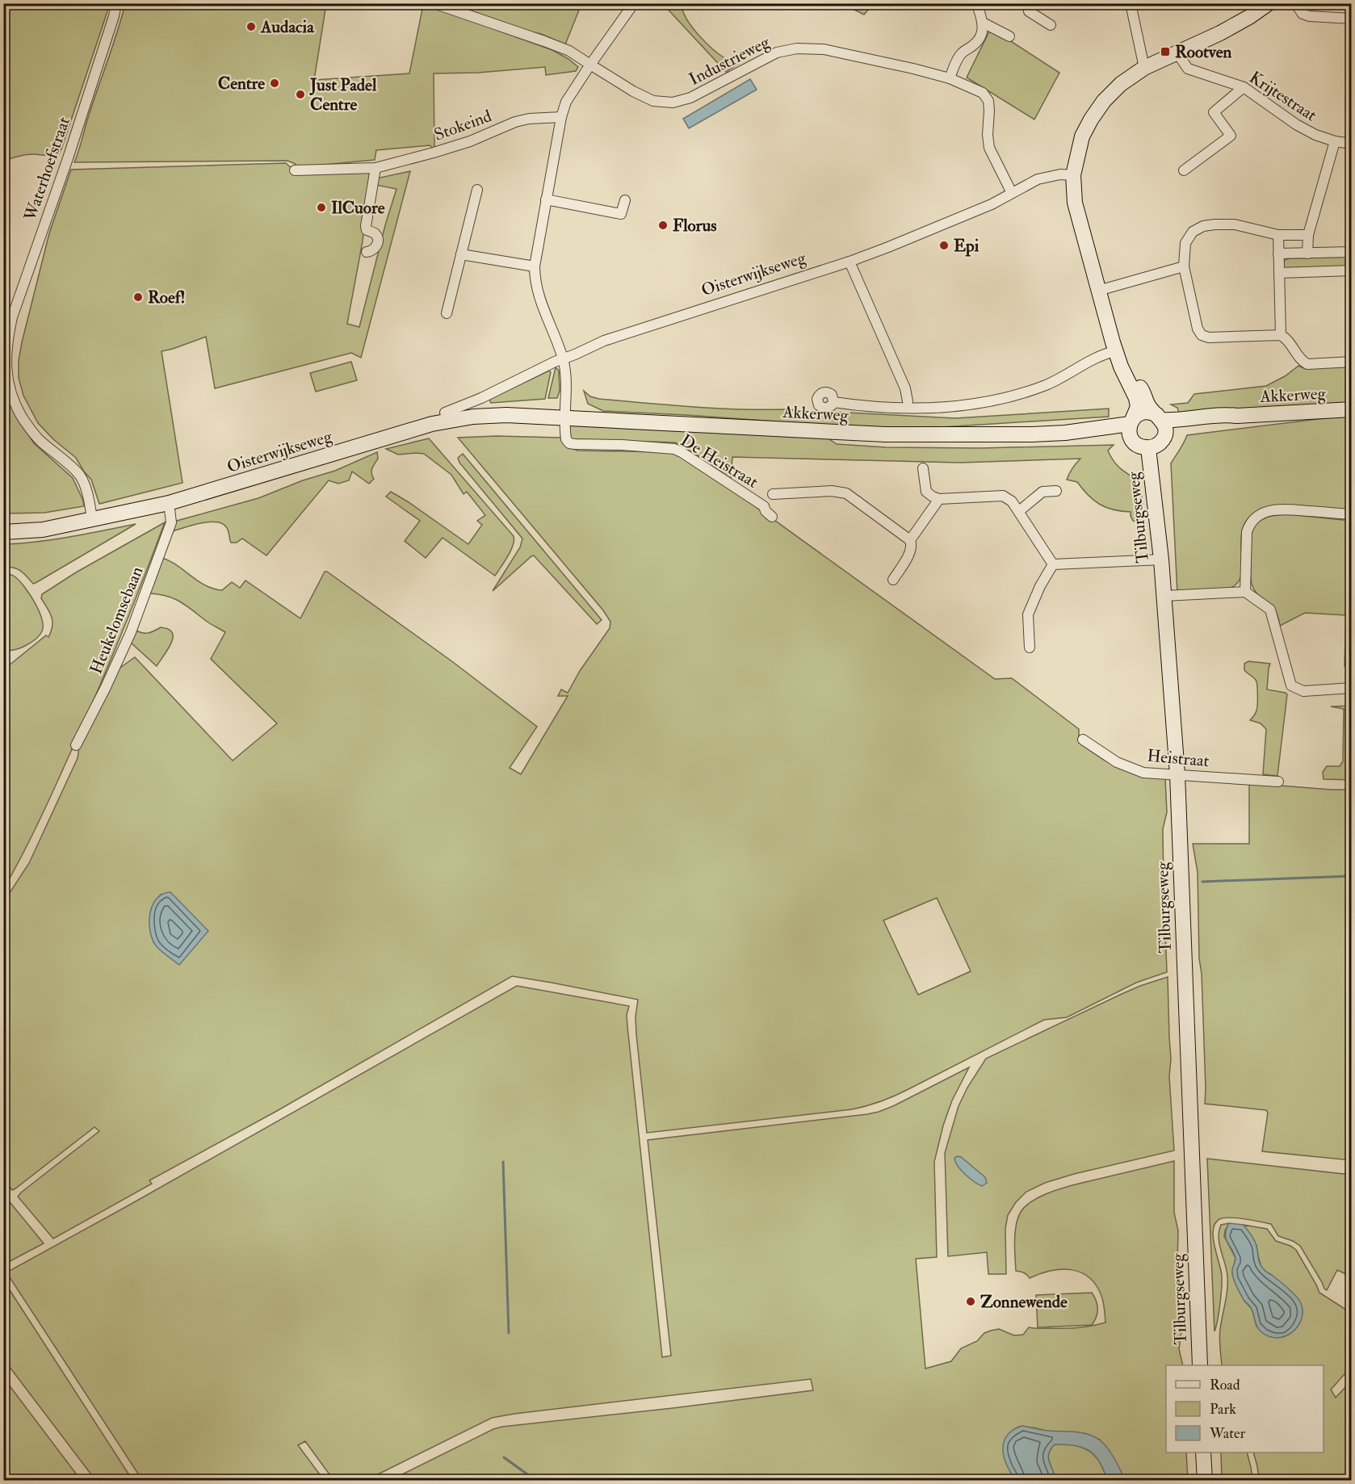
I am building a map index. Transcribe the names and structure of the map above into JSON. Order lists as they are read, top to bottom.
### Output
{
  "streets": {
    "street": [
      "Industrieweg",
      "Krijtestraat",
      "Stokeind",
      "Waterhoefstraat",
      "Oisterwijkseweg",
      "Akkerweg",
      "De Heistraat",
      "Tilburgseweg",
      "Heukelomsebaan",
      "Heistraat"
    ]
  },
  "crossings": [
    ["Industrieweg", "Oisterwijkseweg"],
    ["Waterhoefstraat", "Oisterwijkseweg"],
    ["Oisterwijkseweg", "Akkerweg"],
    ["Oisterwijkseweg", "De Heistraat"],
    ["Oisterwijkseweg", "Heukelomsebaan"],
    ["Akkerweg", "De Heistraat"],
    ["Akkerweg", "Tilburgseweg"],
    ["Tilburgseweg", "Heistraat"]
  ],
  "places": {
    "other": [
      "Audacia",
      "Centre",
      "Just Padel Centre",
      "IlCuore",
      "Florus",
      "Epi",
      "Roef!",
      "Zonnewende"
    ],
    "transit": ["Rootven"]
  },
  "legend": ["Road", "Park", "Water"]
}
